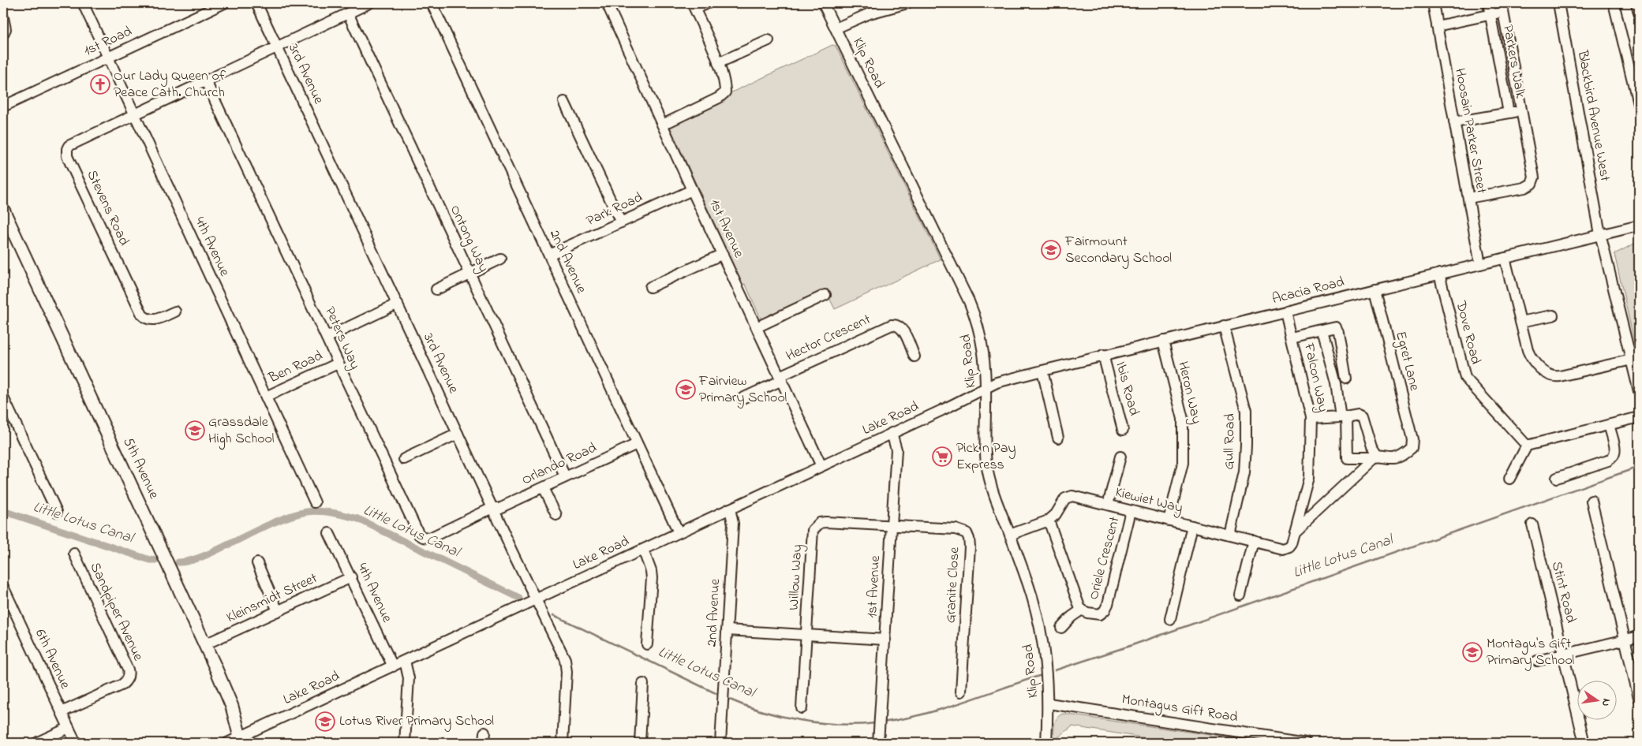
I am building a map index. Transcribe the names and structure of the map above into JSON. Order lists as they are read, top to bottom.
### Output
{
  "streets": {
    "main road": ["5th Avenue"],
    "street": [
      "1st Road",
      "Parkers Walk",
      "Klip Road",
      "3rd Avenue",
      "Blackbird Avenue West",
      "Hoosain Parker Street",
      "Stevens Road",
      "Park Road",
      "1st Avenue",
      "Ontong Way",
      "4th Avenue",
      "2nd Avenue",
      "Acacia Road",
      "Dove Road",
      "Peters Way",
      "Hector Crescent",
      "Egret Lane",
      "Ben Road",
      "Falcon Way",
      "Ibis Road",
      "Heron Way",
      "Lake Road",
      "Gull Road",
      "Orlando Road",
      "Kiewiet Way",
      "Oriele Crescent",
      "Willow Way",
      "Granite Close",
      "Stint Road",
      "Kleinsmidt Street",
      "Sandpiper Avenue",
      "6th Avenue",
      "Montagus Gift Road"
    ]
  },
  "crossings": [
    ["1st Road", "4th Avenue"],
    ["Parkers Walk", "Hoosain Parker Street"],
    ["Klip Road", "Acacia Road"],
    ["Klip Road", "Lake Road"],
    ["Klip Road", "Montagus Gift Road"],
    ["3rd Avenue", "Stevens Road"],
    ["3rd Avenue", "Peters Way"],
    ["3rd Avenue", "Ben Road"],
    ["3rd Avenue", "Lake Road"],
    ["3rd Avenue", "Orlando Road"],
    ["Blackbird Avenue West", "Acacia Road"],
    ["Hoosain Parker Street", "Acacia Road"],
    ["Stevens Road", "Ontong Way"],
    ["Stevens Road", "4th Avenue"],
    ["Stevens Road", "Peters Way"],
    ["Park Road", "1st Avenue"],
    ["Park Road", "2nd Avenue"],
    ["1st Avenue", "Hector Crescent"],
    ["1st Avenue", "Lake Road"],
    ["1st Avenue", "Willow Way"],
    ["1st Avenue", "Granite Close"],
    ["Ontong Way", "Orlando Road"],
    ["4th Avenue", "Ben Road"],
    ["4th Avenue", "Lake Road"],
    ["4th Avenue", "Kleinsmidt Street"],
    ["2nd Avenue", "Lake Road"],
    ["2nd Avenue", "Orlando Road"],
    ["Acacia Road", "Dove Road"],
    ["Acacia Road", "Egret Lane"],
    ["Acacia Road", "Falcon Way"],
    ["Acacia Road", "Ibis Road"],
    ["Acacia Road", "Heron Way"],
    ["Acacia Road", "Lake Road"],
    ["Acacia Road", "Gull Road"],
    ["Peters Way", "Ben Road"],
    ["Peters Way", "Orlando Road"],
    ["Falcon Way", "Kiewiet Way"],
    ["Heron Way", "Kiewiet Way"],
    ["Lake Road", "5th Avenue"],
    ["Gull Road", "Kiewiet Way"],
    ["5th Avenue", "Kleinsmidt Street"],
    ["Kiewiet Way", "Oriele Crescent"],
    ["Willow Way", "Granite Close"],
    ["Sandpiper Avenue", "6th Avenue"]
  ],
  "water": ["Little Lotus Canal"],
  "places": {
    "church": ["Our Lady Queen of Peace Cath. Church"],
    "school or university": [
      "Fairmount Secondary School",
      "Fairview Primary School",
      "Grassdale High School",
      "Montagu's Gift Primary School",
      "Lotus River Primary School"
    ],
    "supermarket": ["Pick n Pay Express"]
  },
  "north": "right"
}
